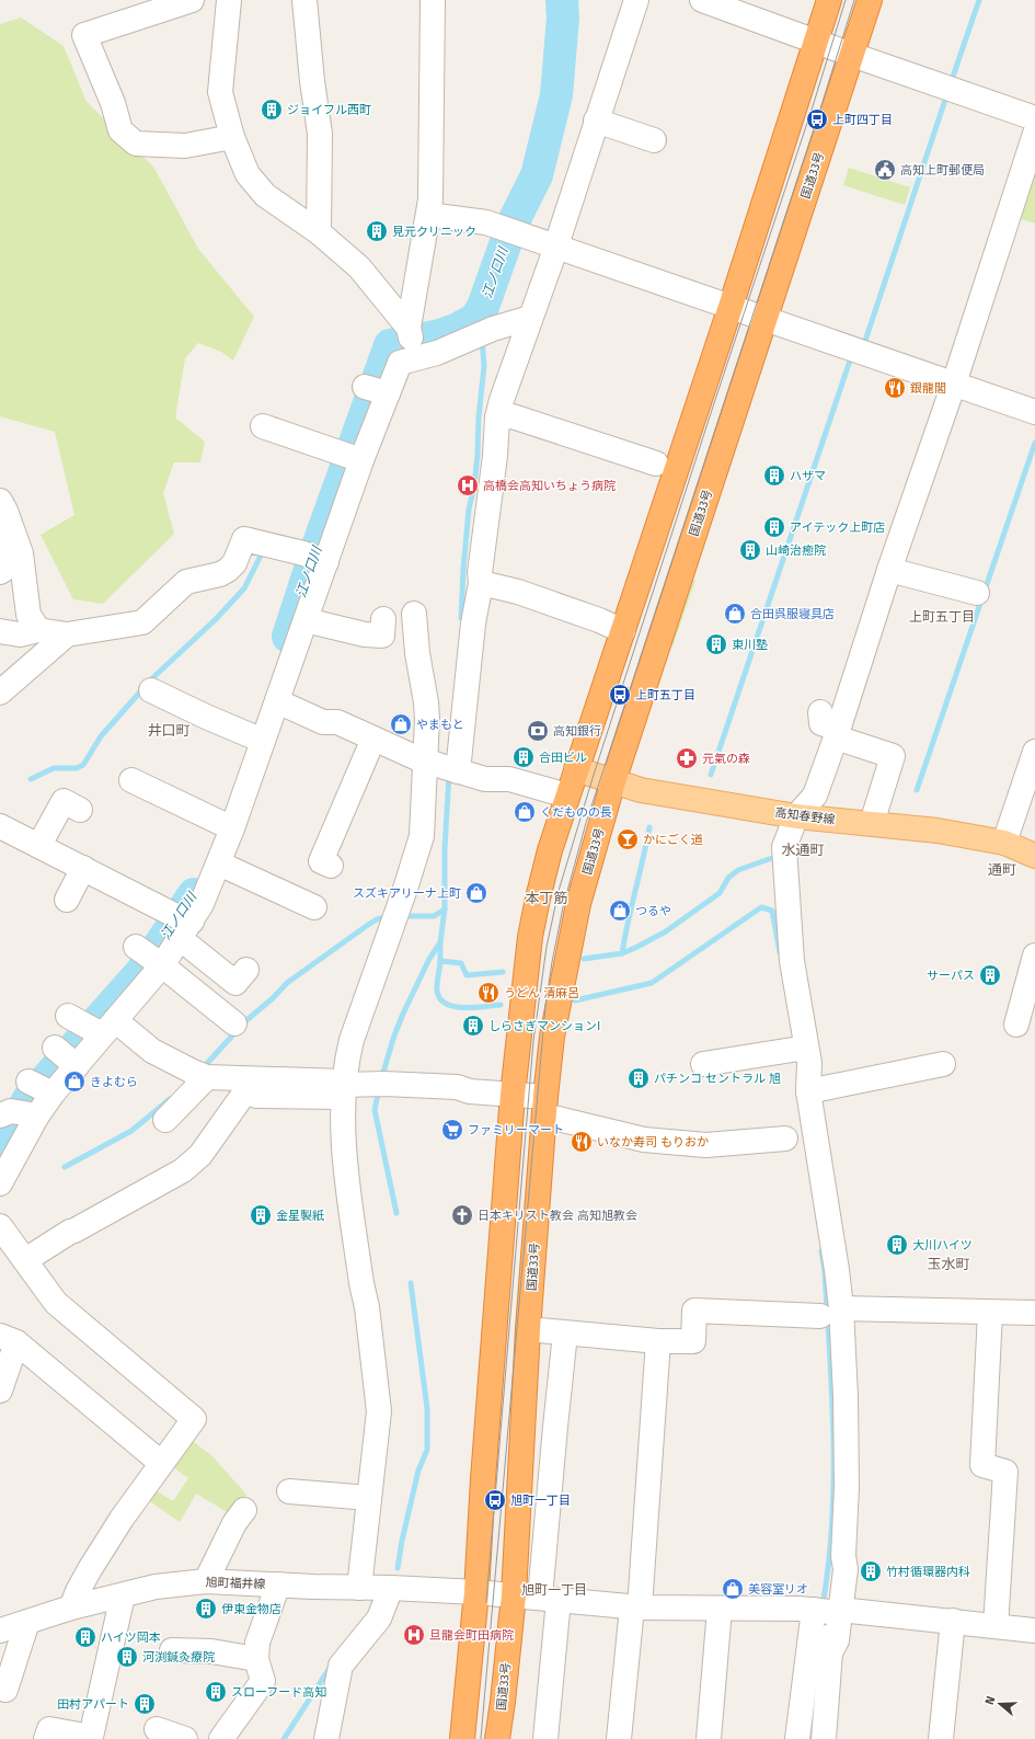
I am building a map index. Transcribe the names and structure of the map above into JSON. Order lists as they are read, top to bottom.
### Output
{
  "streets": {
    "highway": ["国道33号"],
    "main road": ["高知春野線"],
    "street": ["旭町福井線"]
  },
  "crossings": [
    ["国道33号", "高知春野線"],
    ["国道33号", "旭町福井線"]
  ],
  "districts": [
    "上町五丁目",
    "井口町",
    "水通町",
    "通町",
    "本丁筋",
    "玉水町",
    "旭町一丁目"
  ],
  "water": ["江ノ口川"],
  "places": {
    "building": [
      "ジョイフル西町",
      "見元クリニック",
      "ハザマ",
      "アイテック上町店",
      "山崎治癒院",
      "東川塾",
      "合田ビル",
      "サーパス",
      "しらさぎマンションI",
      "パチンコ セントラル 旭",
      "金星製紙",
      "大川ハイツ",
      "竹村循環器内科",
      "伊東金物店",
      "ハイツ岡本",
      "河渕鍼灸療院",
      "スローフード高知",
      "田村アパート"
    ],
    "bus stop": ["上町四丁目", "上町五丁目", "旭町一丁目"],
    "public building": ["高知上町郵便局"],
    "restaurant": ["銀龍閣", "うどん 清麻呂", "いなか寿司 もりおか"],
    "hospital": ["高橋会高知いちょう病院", "旦龍会町田病院"],
    "shop": [
      "合田呉服寝具店",
      "やまもと",
      "くだものの長",
      "スズキアリーナ上町",
      "つるや",
      "きよむら",
      "美容室リオ"
    ],
    "bank": ["高知銀行"],
    "pharmacy": ["元氣の森"],
    "bar": ["かにごく道"],
    "supermarket": ["ファミリーマート"],
    "church": ["日本キリスト教会 高知旭教会"]
  },
  "north": "left"
}
